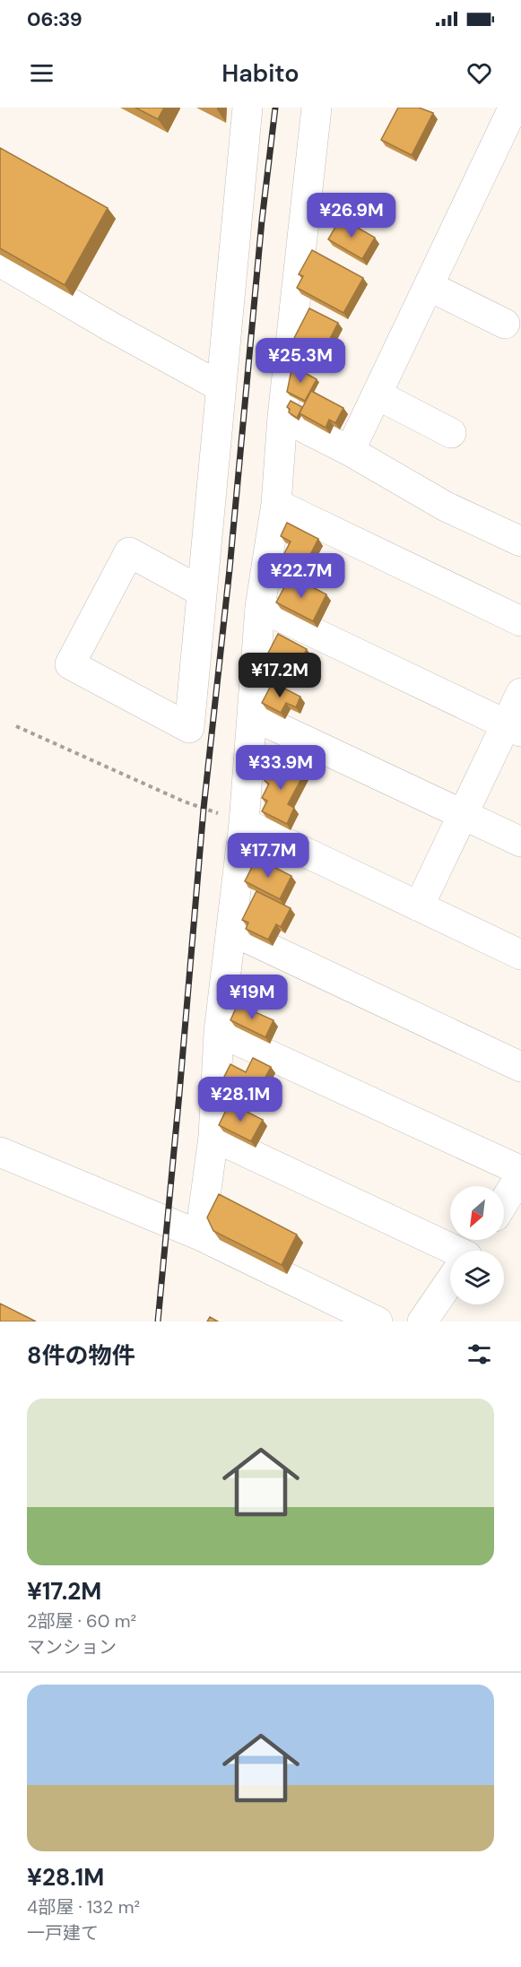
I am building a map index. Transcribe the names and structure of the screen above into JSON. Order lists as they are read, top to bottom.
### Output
{
  "north": "bottom left",
  "page": {
    "status": "06:39",
    "header": "Habito",
    "price": [
      "¥26.9M",
      "¥25.3M",
      "¥22.7M",
      "¥17.2M",
      "¥33.9M",
      "¥17.7M",
      "¥19M",
      "¥28.1M"
    ],
    "heading": "8件の物件",
    "list": [
      {
        "name": "¥17.2M",
        "note": "2部屋 · 60 m² · マンション"
      },
      {
        "name": "¥28.1M",
        "note": "4部屋 · 132 m² · 一戸建て"
      }
    ]
  }
}
